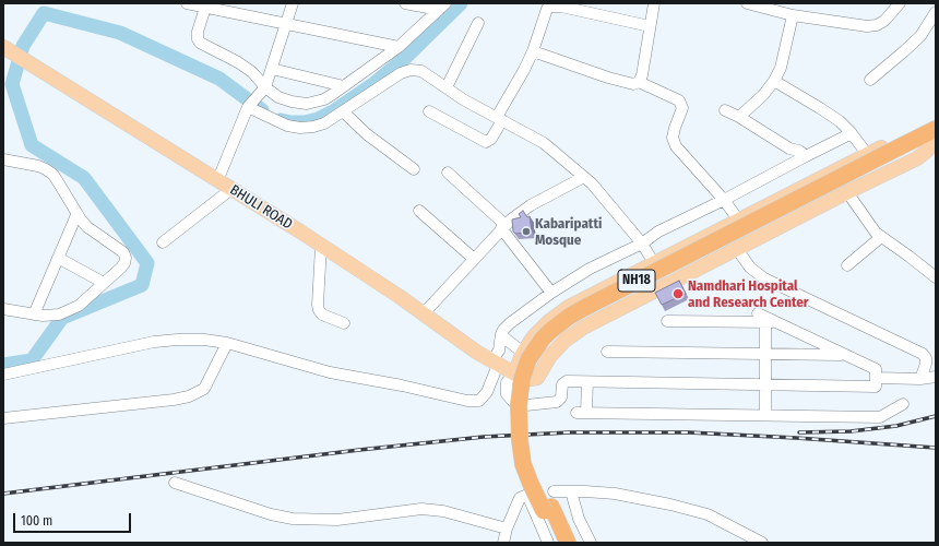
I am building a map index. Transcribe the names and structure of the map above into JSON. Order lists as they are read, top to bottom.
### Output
{
  "streets": {
    "highway": ["NH18"],
    "main road": ["BHULI ROAD"]
  },
  "crossings": [
    ["BHULI ROAD", "NH18"]
  ],
  "places": ["Kabaripatti Mosque", "Namdhari Hospital and Research Center"],
  "scale_bar": "100 m"
}
